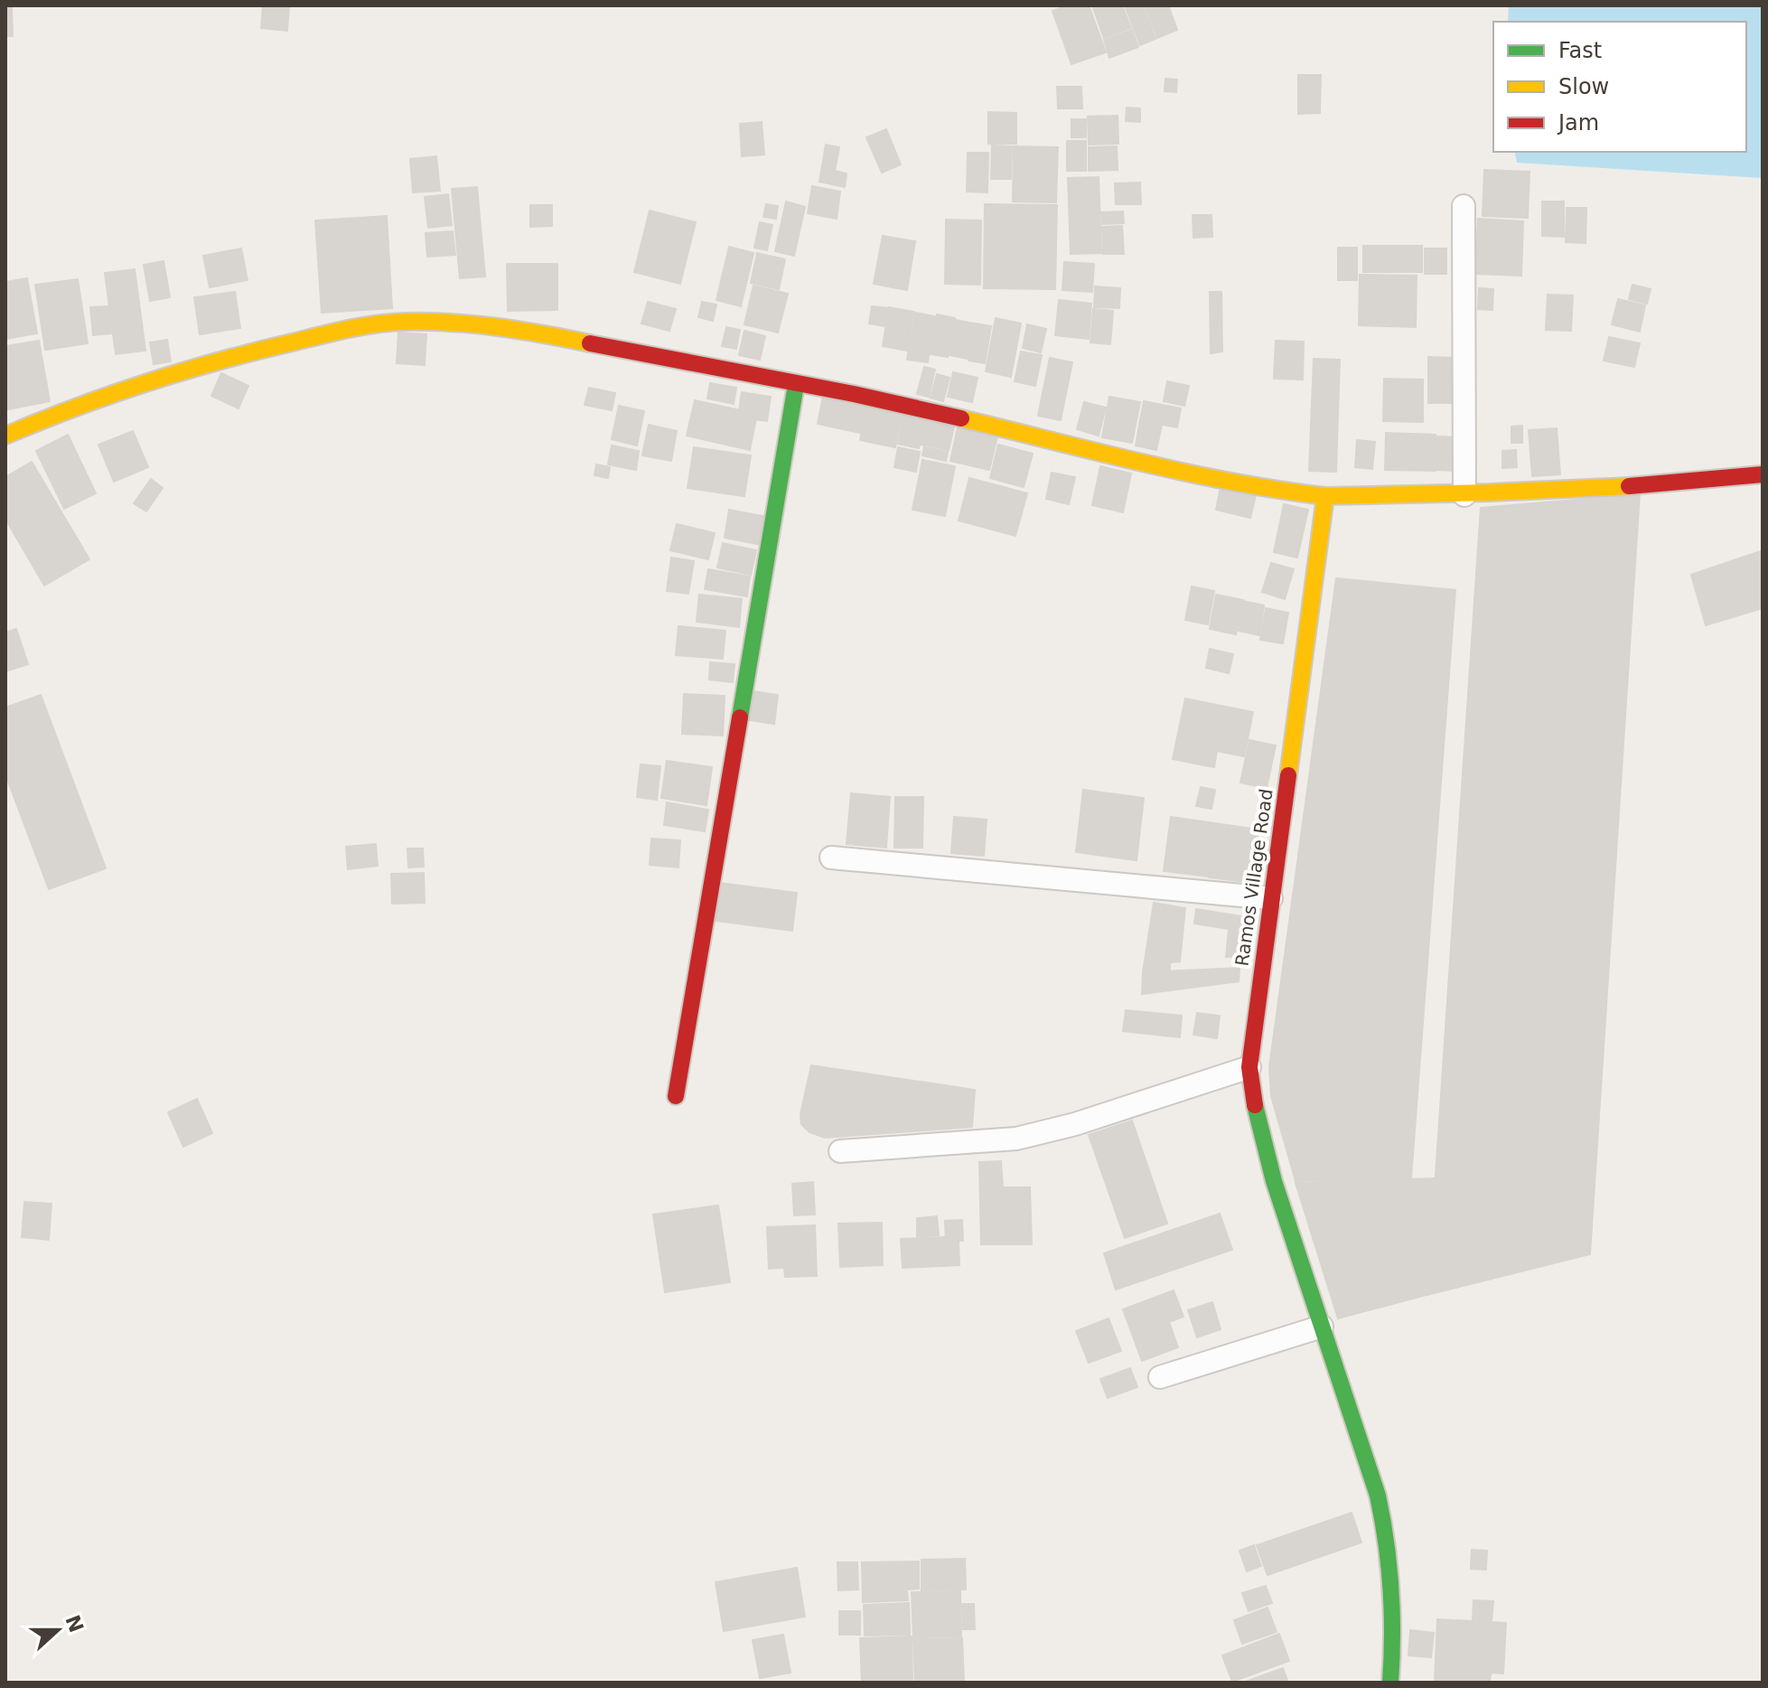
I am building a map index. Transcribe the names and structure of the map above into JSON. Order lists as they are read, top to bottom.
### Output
{
  "streets": {
    "street": ["Ramos Village Road"]
  },
  "legend": ["Fast", "Slow", "Jam"],
  "north": "right"
}
